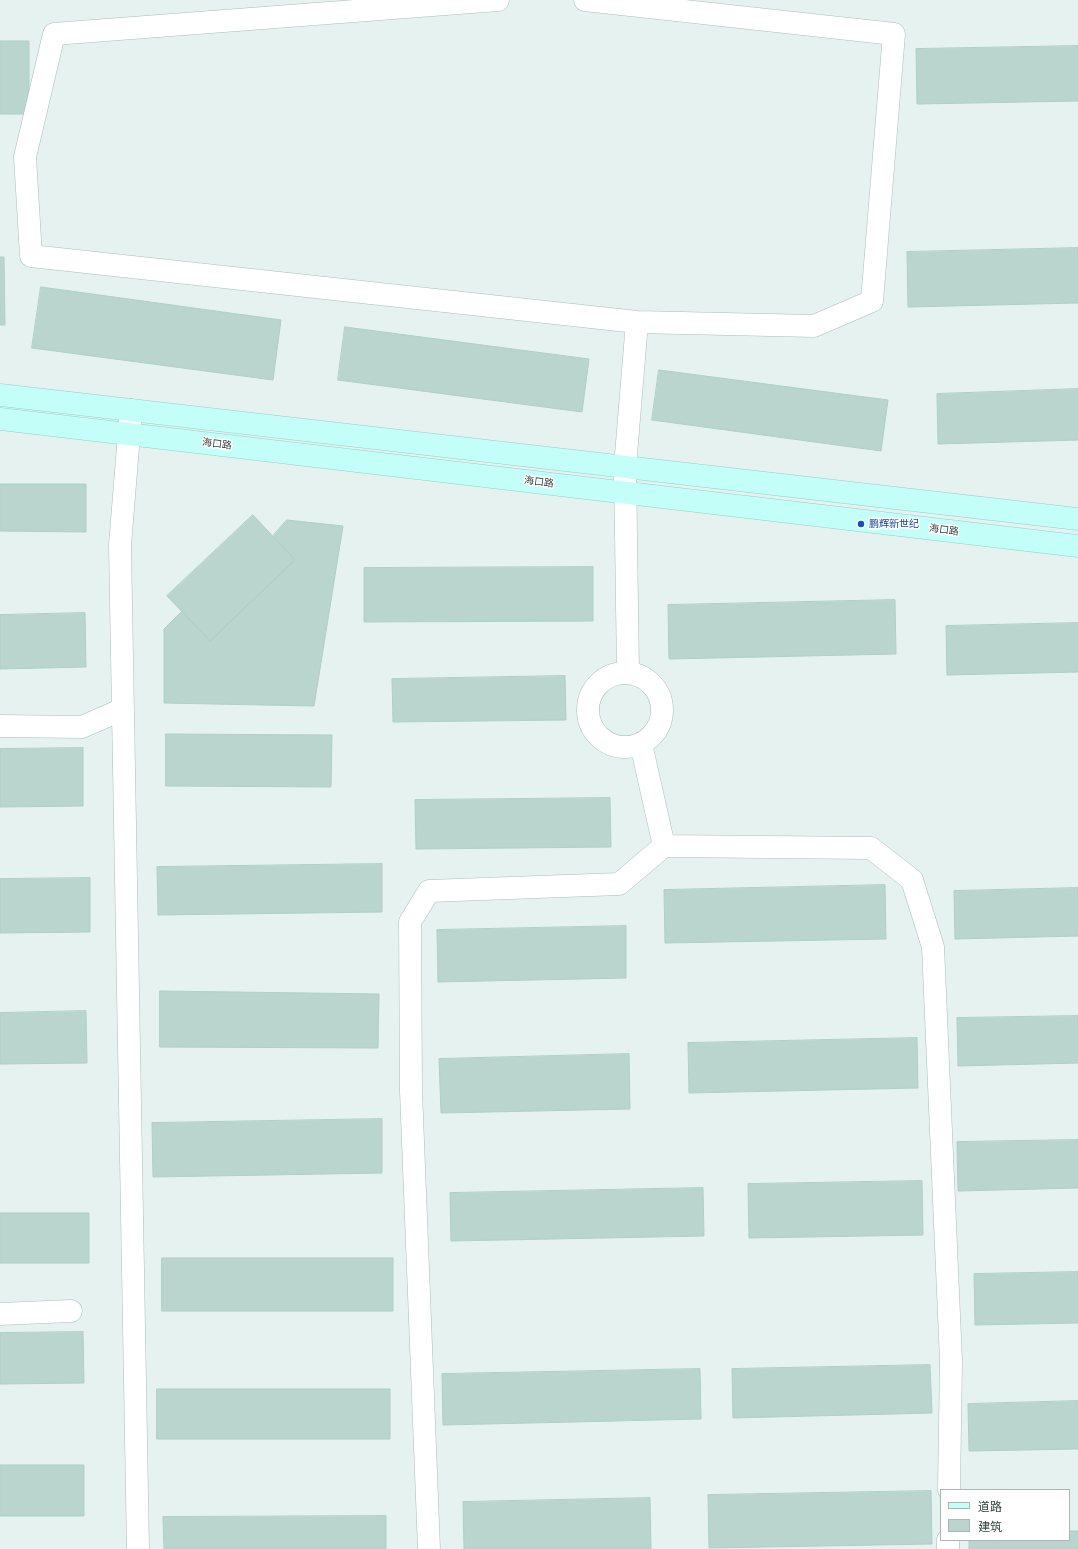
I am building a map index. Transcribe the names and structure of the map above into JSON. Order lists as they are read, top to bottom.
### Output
{
  "streets": {
    "main road": ["海口路"]
  },
  "places": ["鹏辉新世纪"],
  "legend": ["道路", "建筑"]
}
